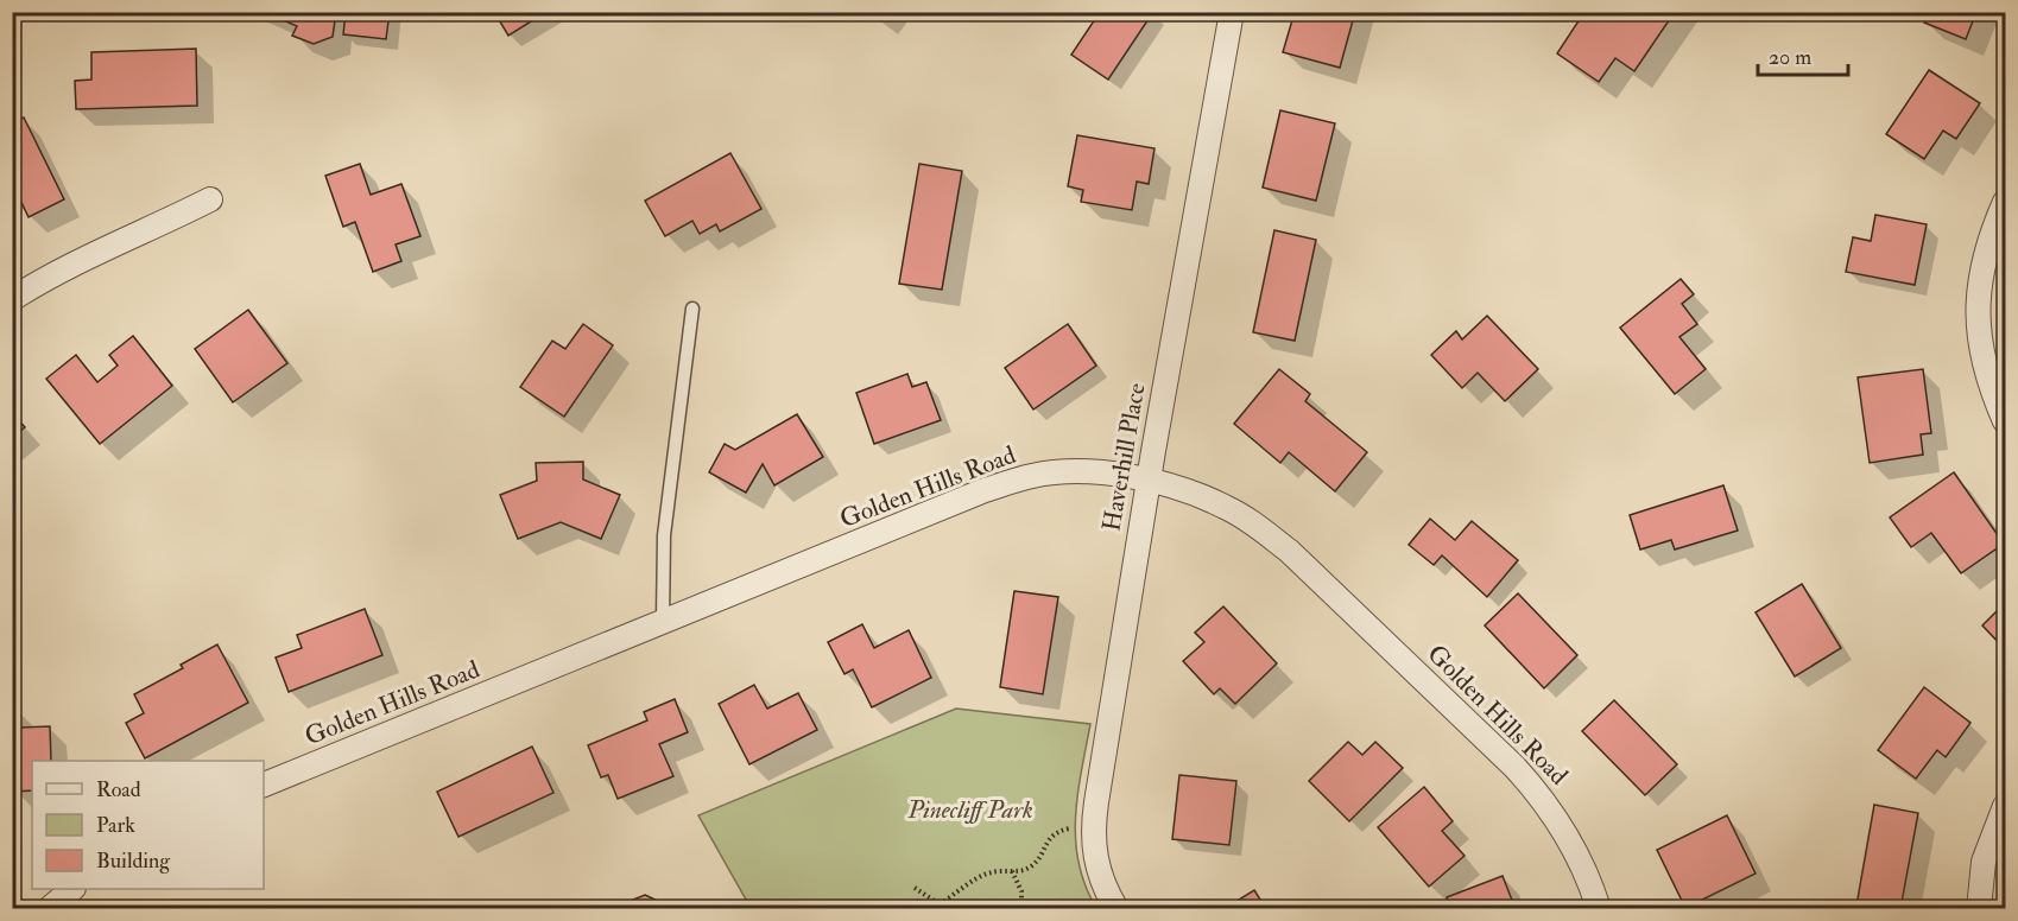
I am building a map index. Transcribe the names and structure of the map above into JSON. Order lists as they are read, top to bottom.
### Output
{
  "streets": {
    "street": ["Haverhill Place", "Golden Hills Road"]
  },
  "crossings": [
    ["Haverhill Place", "Golden Hills Road"]
  ],
  "parks": ["Pinecliff Park"],
  "legend": ["Road", "Park", "Building"],
  "scale_bar": "20 m"
}
